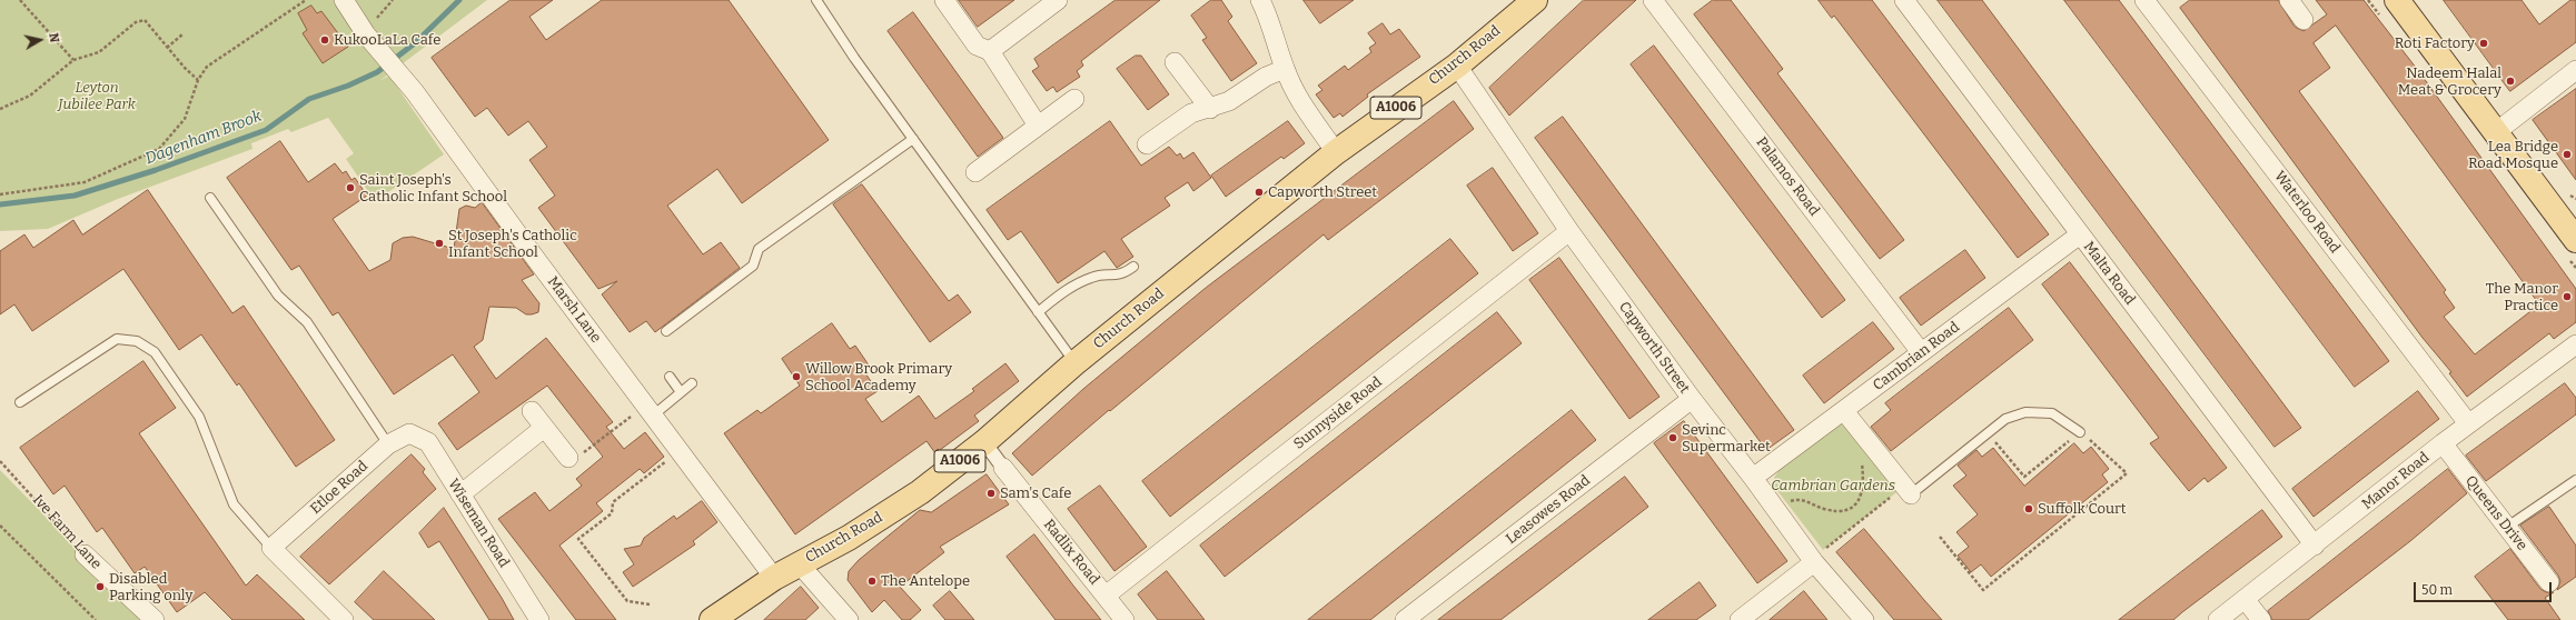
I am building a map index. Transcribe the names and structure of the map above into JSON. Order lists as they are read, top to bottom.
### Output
{
  "streets": {
    "main road": ["Church Road", "A1006"],
    "street": [
      "Palamos Road",
      "Waterloo Road",
      "Malta Road",
      "Marsh Lane",
      "Capworth Street",
      "Cambrian Road",
      "Sunnyside Road",
      "Manor Road",
      "Etloe Road",
      "Leasowes Road",
      "Queens Drive",
      "Wiseman Road",
      "Ive Farm Lane",
      "Radlix Road"
    ]
  },
  "crossings": [
    ["Church Road", "Marsh Lane"],
    ["Church Road", "Capworth Street"],
    ["Church Road", "Radlix Road"],
    ["Palamos Road", "Cambrian Road"],
    ["Waterloo Road", "Manor Road"],
    ["Malta Road", "Cambrian Road"],
    ["Malta Road", "Manor Road"],
    ["Capworth Street", "Cambrian Road"],
    ["Capworth Street", "Sunnyside Road"],
    ["Capworth Street", "Leasowes Road"],
    ["Sunnyside Road", "Radlix Road"],
    ["Manor Road", "Queens Drive"],
    ["Etloe Road", "Wiseman Road"]
  ],
  "water": ["Dagenham Brook"],
  "parks": ["Leyton Jubilee Park", "Cambrian Gardens"],
  "places": [
    "KukooLaLa Cafe",
    "Roti Factory",
    "Nadeem Halal Meat & Grocery",
    "Lea Bridge Road Mosque",
    "Saint Joseph's Catholic Infant School",
    "Capworth Street",
    "St Joseph's Catholic Infant School",
    "The Manor Practice",
    "Willow Brook Primary School Academy",
    "Sevinc Supermarket",
    "Sam's Cafe",
    "Suffolk Court",
    "The Antelope",
    "Disabled Parking only"
  ],
  "scale_bar": "50 m",
  "north": "right"
}
